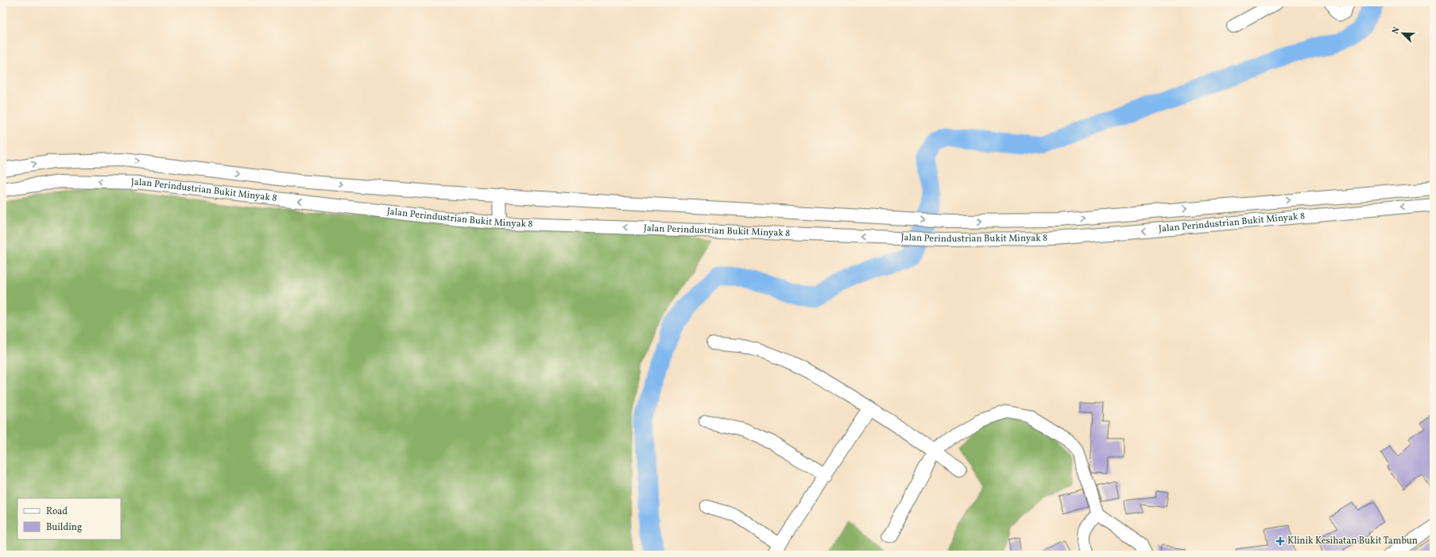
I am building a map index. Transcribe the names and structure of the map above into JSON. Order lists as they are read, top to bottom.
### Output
{
  "streets": {
    "street": ["Jalan Perindustrian Bukit Minyak 8"]
  },
  "places": {
    "health": ["Klinik Kesihatan Bukit Tambun"]
  },
  "legend": ["Road", "Building"],
  "north": "top left"
}
